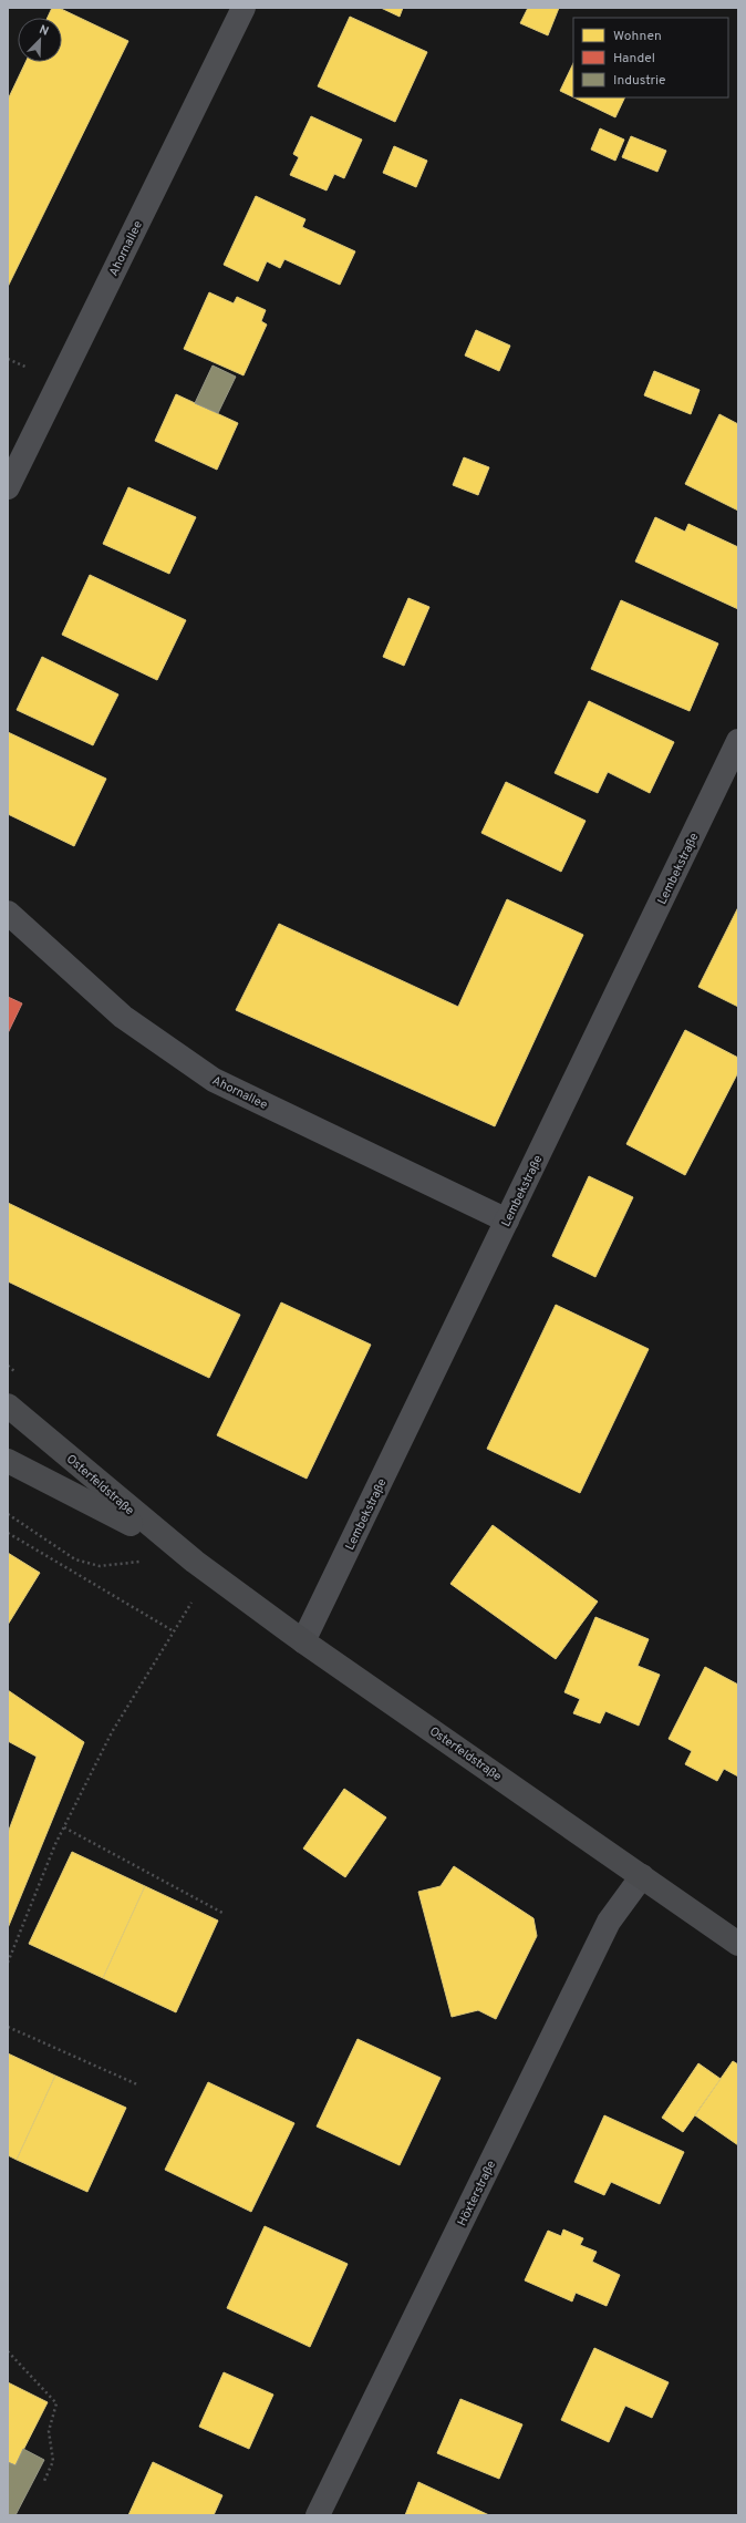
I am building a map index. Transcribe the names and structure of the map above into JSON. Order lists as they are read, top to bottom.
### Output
{
  "streets": {
    "main road": ["Osterfeldstraße"],
    "street": ["Ahornallee", "Lembekstraße", "Höxterstraße"]
  },
  "crossings": [
    ["Ahornallee", "Lembekstraße"],
    ["Lembekstraße", "Osterfeldstraße"],
    ["Osterfeldstraße", "Höxterstraße"]
  ],
  "legend": ["Wohnen", "Handel", "Industrie"],
  "north": "top right"
}
